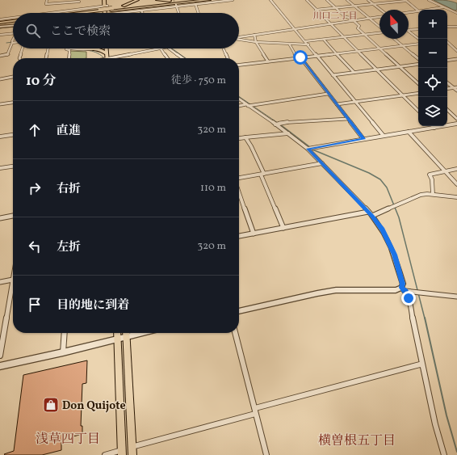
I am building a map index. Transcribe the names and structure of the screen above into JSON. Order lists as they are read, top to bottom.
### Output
{
  "districts": ["川口二丁目", "浅草四丁目", "横曽根五丁目"],
  "places": {
    "shop": ["Don Quijote"]
  },
  "north": "top",
  "page": {
    "map_buttons": ["+", "−"],
    "search": "ここで検索",
    "heading": ["10 分", "徒歩 · 750 m"],
    "list": [
      ["直進", "320 m"],
      ["右折", "110 m"],
      ["左折", "320 m"],
      "目的地に到着"
    ]
  }
}
